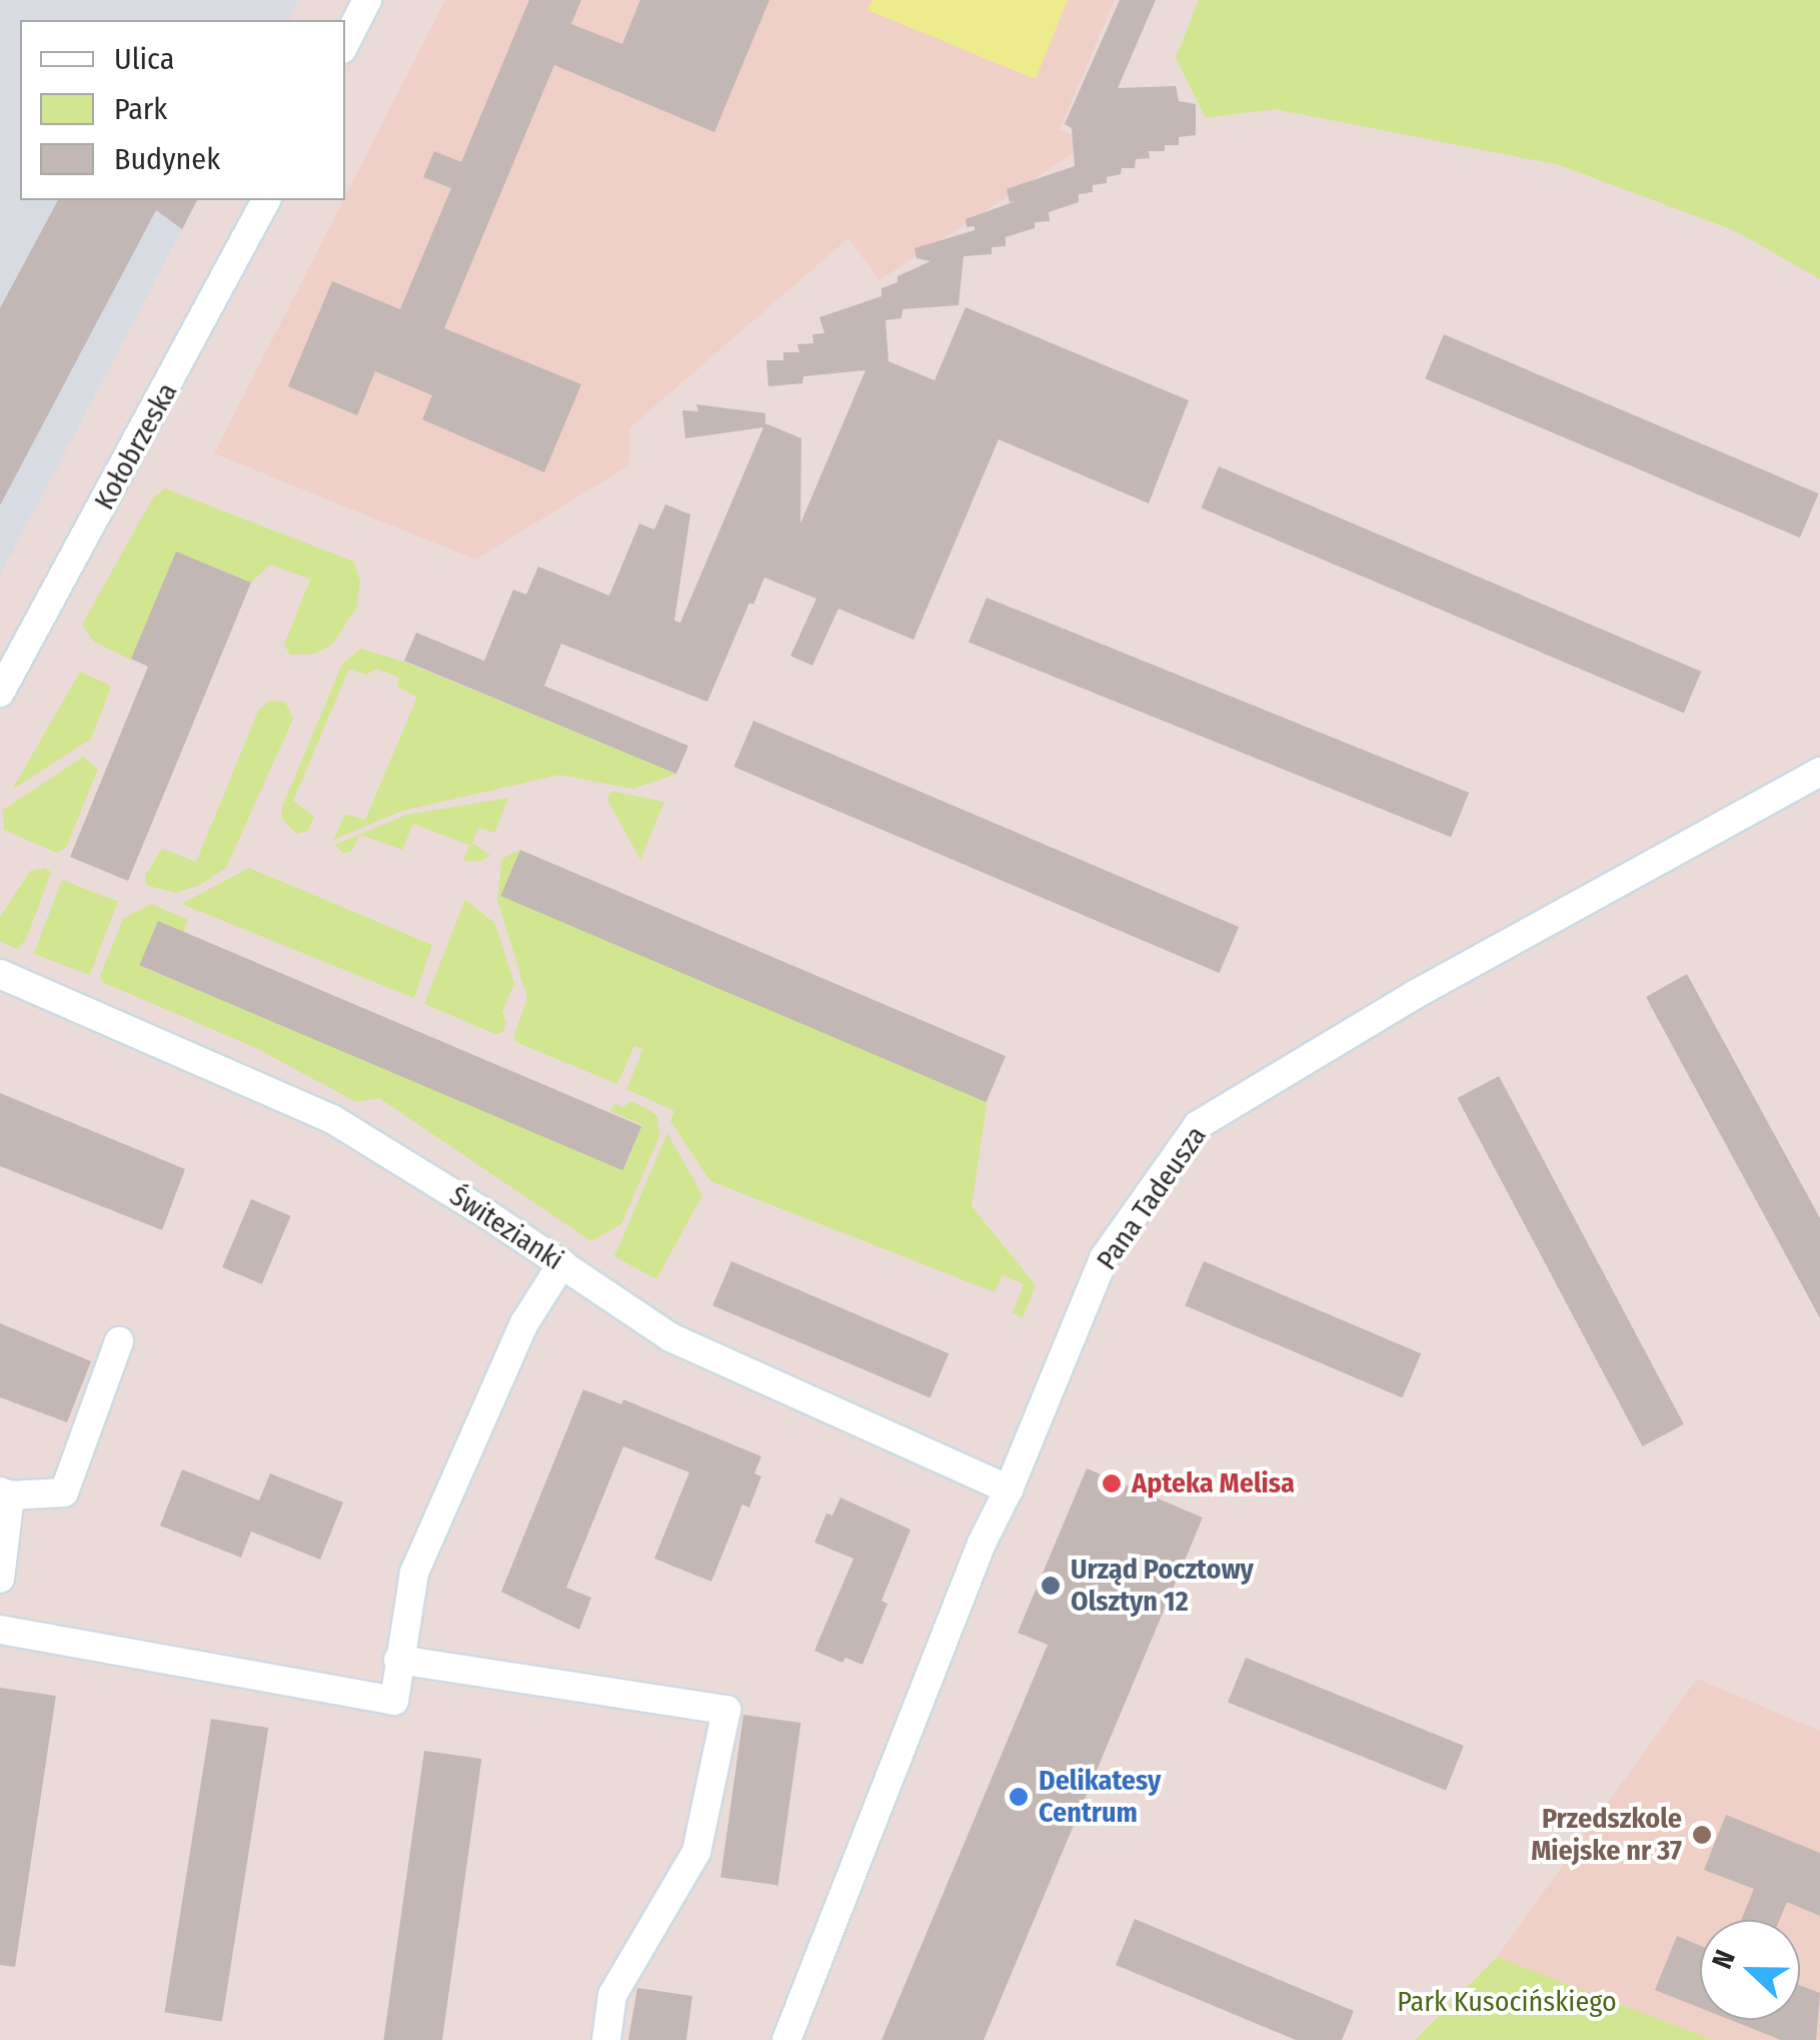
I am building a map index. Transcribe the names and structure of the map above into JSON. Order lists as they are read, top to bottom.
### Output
{
  "streets": {
    "street": ["Kołobrzeska", "Pana Tadeusza", "Świtezianki"]
  },
  "crossings": [
    ["Pana Tadeusza", "Świtezianki"]
  ],
  "parks": ["Park Kusocińskiego"],
  "places": [
    "Apteka Melisa",
    "Urząd Pocztowy Olsztyn 12",
    "Delikatesy Centrum",
    "Przedszkole Miejske nr 37"
  ],
  "legend": ["Ulica", "Park", "Budynek"],
  "north": "left"
}
